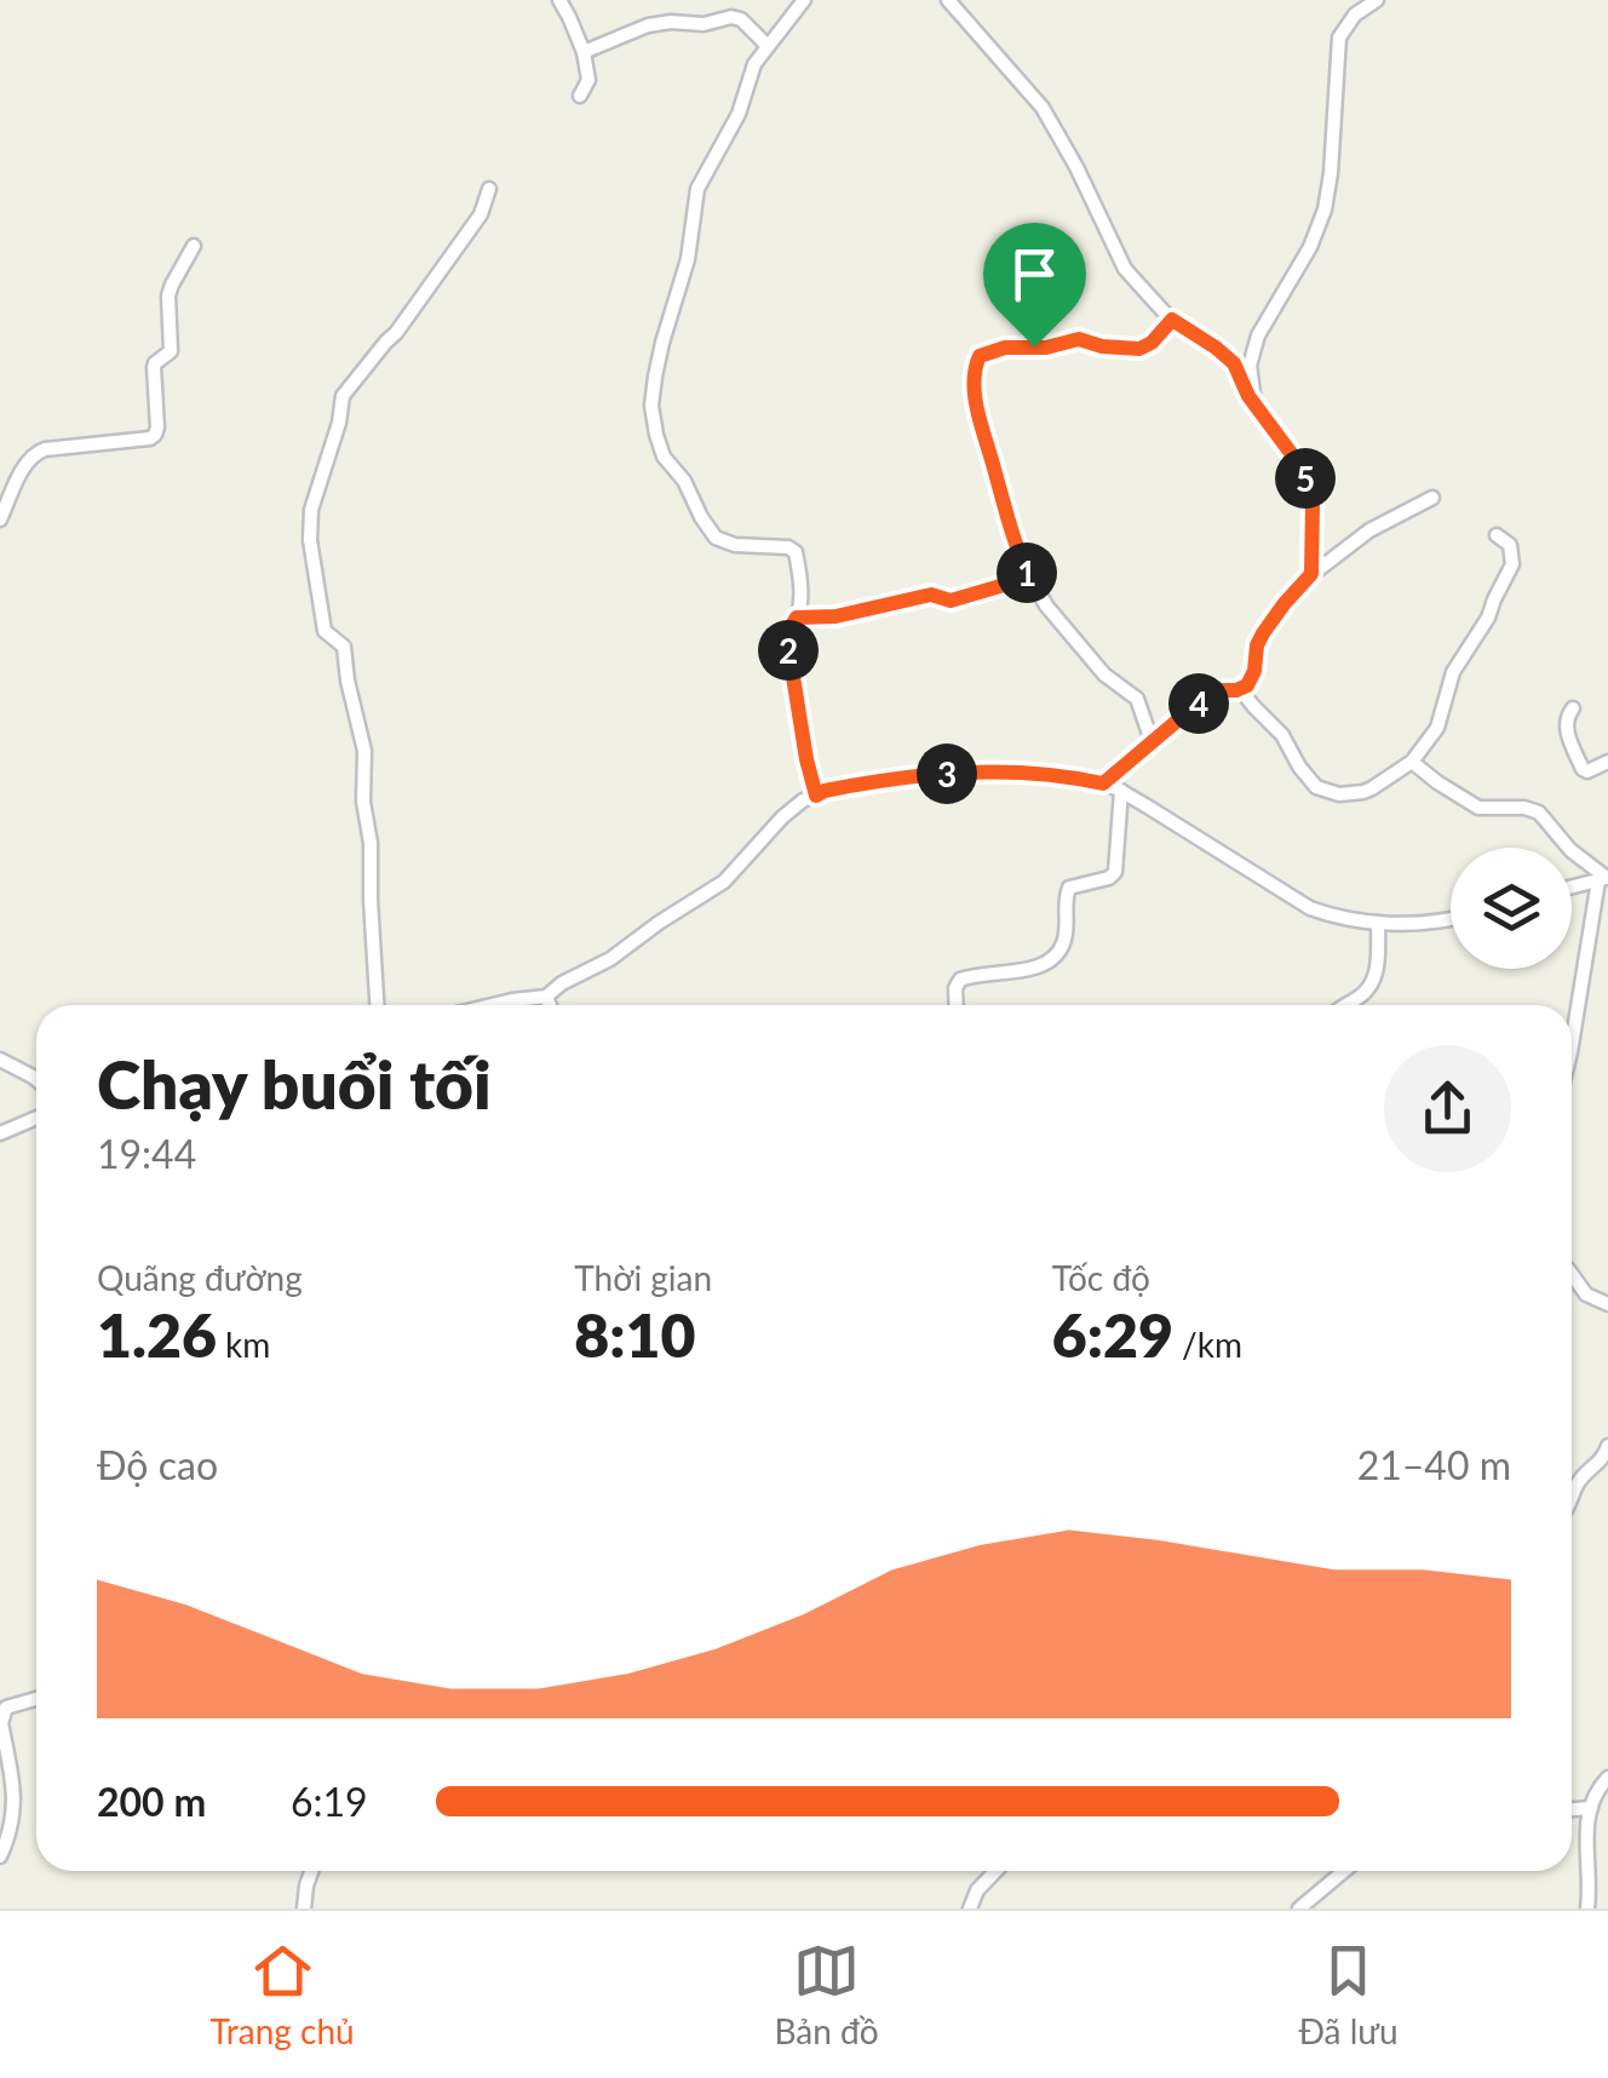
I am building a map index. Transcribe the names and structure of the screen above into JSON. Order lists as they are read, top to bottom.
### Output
{
  "page": {
    "pins": [
      "5",
      "1",
      "2",
      "4",
      "3"
    ],
    "heading": ["Chạy buổi tối", "19:44"],
    "stats": [
      ["Quãng đường", "1.26 km"],
      ["Thời gian", "8:10"],
      ["Tốc độ", "6:29 /km"]
    ],
    "chart": ["Độ cao", "21–40 m"],
    "list": [
      {
        "name": "200 m",
        "note": "6:19"
      }
    ],
    "tabs": ["Trang chủ", "Bản đồ", "Đã lưu"]
  }
}
